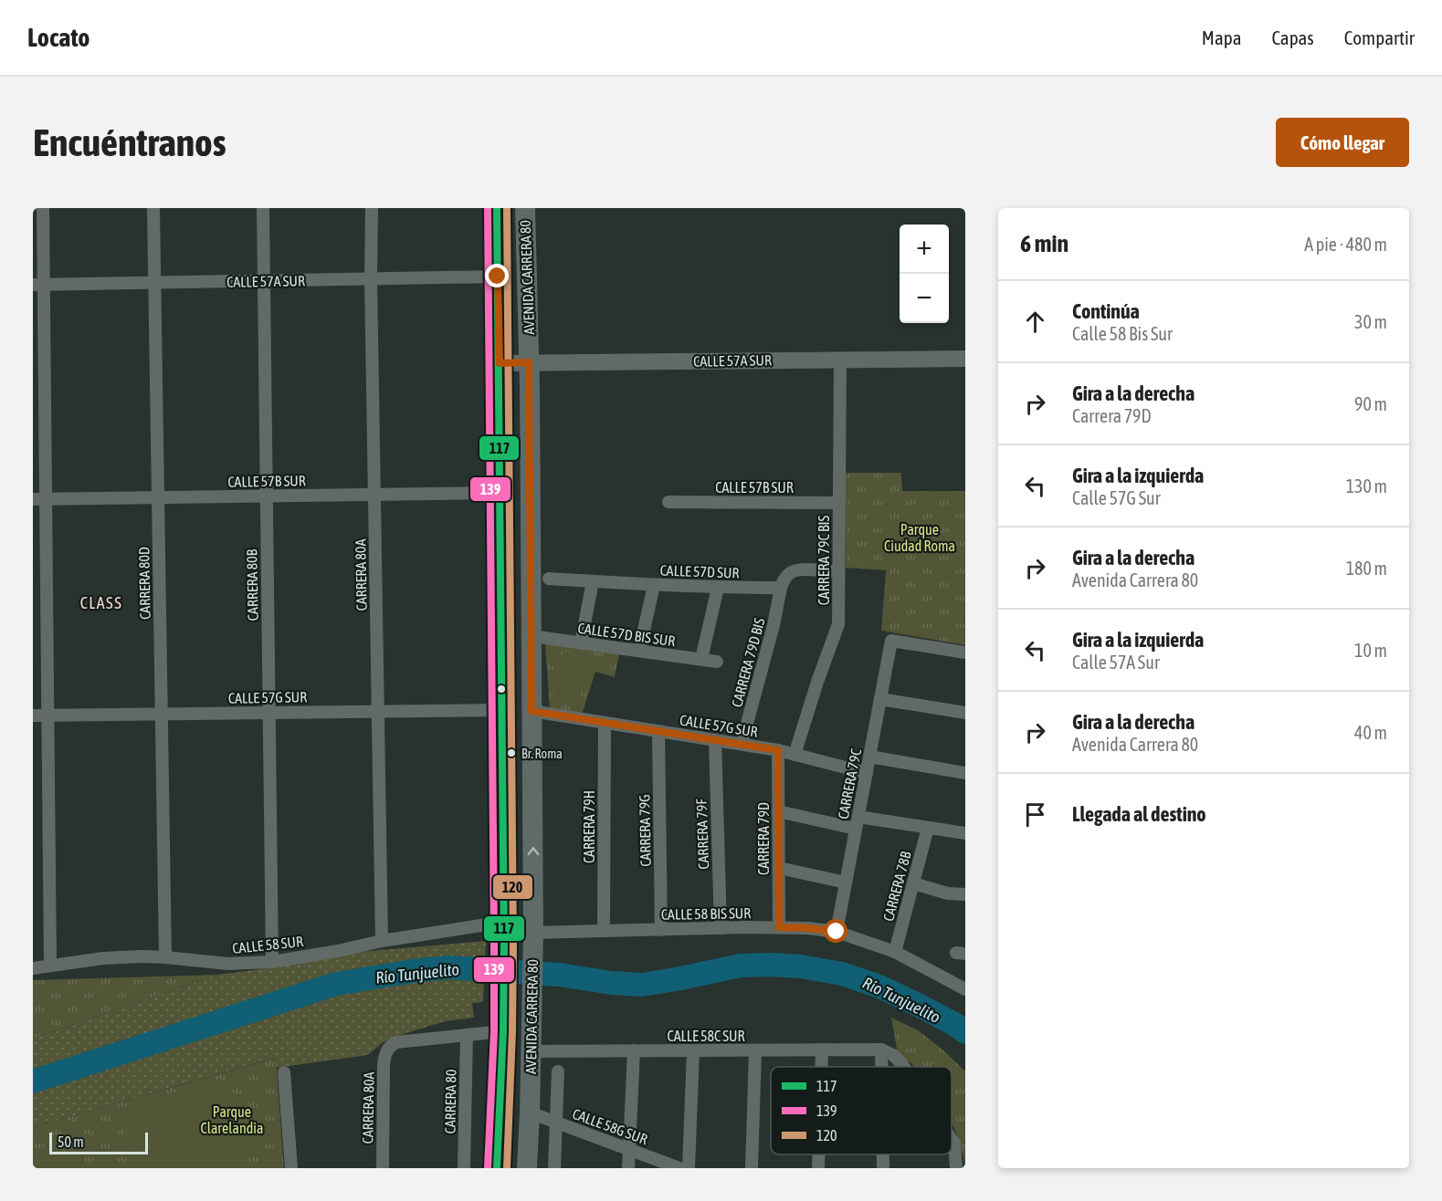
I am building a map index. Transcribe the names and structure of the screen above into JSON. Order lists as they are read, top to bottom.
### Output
{
  "streets": {
    "main road": ["AVENIDA CARRERA 80"],
    "street": [
      "CALLE 57A SUR",
      "CALLE 57B SUR",
      "CARRERA 79C BIS",
      "CALLE 57D SUR",
      "CARRERA 80A",
      "CARRERA 80D",
      "CARRERA 80B",
      "CALLE 57D BIS SUR",
      "CARRERA 79D BIS",
      "CALLE 57G SUR",
      "CARRERA 79C",
      "CARRERA 79H",
      "CARRERA 79G",
      "CARRERA 79F",
      "CARRERA 79D",
      "CARRERA 78B",
      "CALLE 58 BIS SUR",
      "CALLE 58 SUR",
      "CALLE 58C SUR",
      "CARRERA 80",
      "CALLE 58G SUR"
    ]
  },
  "crossings": [
    ["AVENIDA CARRERA 80", "CALLE 57A SUR"],
    ["AVENIDA CARRERA 80", "CALLE 57B SUR"],
    ["AVENIDA CARRERA 80", "CALLE 57D BIS SUR"],
    ["AVENIDA CARRERA 80", "CALLE 57G SUR"],
    ["AVENIDA CARRERA 80", "CALLE 58 BIS SUR"],
    ["AVENIDA CARRERA 80", "CALLE 58 SUR"],
    ["AVENIDA CARRERA 80", "CALLE 58C SUR"],
    ["AVENIDA CARRERA 80", "CALLE 58G SUR"],
    ["CALLE 57A SUR", "CARRERA 79C BIS"],
    ["CALLE 57A SUR", "CARRERA 80A"],
    ["CALLE 57A SUR", "CARRERA 80D"],
    ["CALLE 57A SUR", "CARRERA 80B"],
    ["CALLE 57B SUR", "CARRERA 79C BIS"],
    ["CALLE 57B SUR", "CARRERA 80A"],
    ["CALLE 57B SUR", "CARRERA 80D"],
    ["CALLE 57B SUR", "CARRERA 80B"],
    ["CARRERA 79C BIS", "CALLE 57G SUR"],
    ["CALLE 57D SUR", "CARRERA 79D BIS"],
    ["CARRERA 80A", "CALLE 57G SUR"],
    ["CARRERA 80A", "CALLE 58 SUR"],
    ["CARRERA 80A", "CARRERA 80"],
    ["CARRERA 80D", "CALLE 57G SUR"],
    ["CARRERA 80D", "CALLE 58 SUR"],
    ["CARRERA 80B", "CALLE 57G SUR"],
    ["CARRERA 80B", "CALLE 58 SUR"],
    ["CARRERA 79D BIS", "CALLE 57G SUR"],
    ["CALLE 57G SUR", "CARRERA 79C"],
    ["CALLE 57G SUR", "CARRERA 79H"],
    ["CALLE 57G SUR", "CARRERA 79G"],
    ["CALLE 57G SUR", "CARRERA 79F"],
    ["CALLE 57G SUR", "CARRERA 79D"],
    ["CARRERA 79C", "CALLE 58 BIS SUR"],
    ["CARRERA 79H", "CALLE 58 BIS SUR"],
    ["CARRERA 79G", "CALLE 58 BIS SUR"],
    ["CARRERA 79F", "CALLE 58 BIS SUR"],
    ["CARRERA 79D", "CALLE 58 BIS SUR"],
    ["CARRERA 78B", "CALLE 58 BIS SUR"]
  ],
  "districts": ["CLASS"],
  "water": ["Río Tunjuelito"],
  "parks": ["Parque Ciudad Roma", "Parque Clarelandia"],
  "places": ["Br. Roma"],
  "lines": ["transit line 117", "transit line 139", "transit line 120"],
  "legend": ["117", "139", "120"],
  "scale_bar": "50 m",
  "page": {
    "header": "Locato",
    "nav": ["Mapa", "Capas", "Compartir"],
    "buttons": "Cómo llegar",
    "title": "Encuéntranos",
    "heading": ["6 min", "A pie · 480 m"],
    "map_buttons": ["+", "−"],
    "list": [
      ["Continúa", "Calle 58 Bis Sur", "30 m"],
      ["Gira a la derecha", "Carrera 79D", "90 m"],
      ["Gira a la izquierda", "Calle 57G Sur", "130 m"],
      ["Gira a la derecha", "Avenida Carrera 80", "180 m"],
      ["Gira a la izquierda", "Calle 57A Sur", "10 m"],
      ["Gira a la derecha", "Avenida Carrera 80", "40 m"],
      "Llegada al destino"
    ],
    "scale": "50 m"
  }
}
